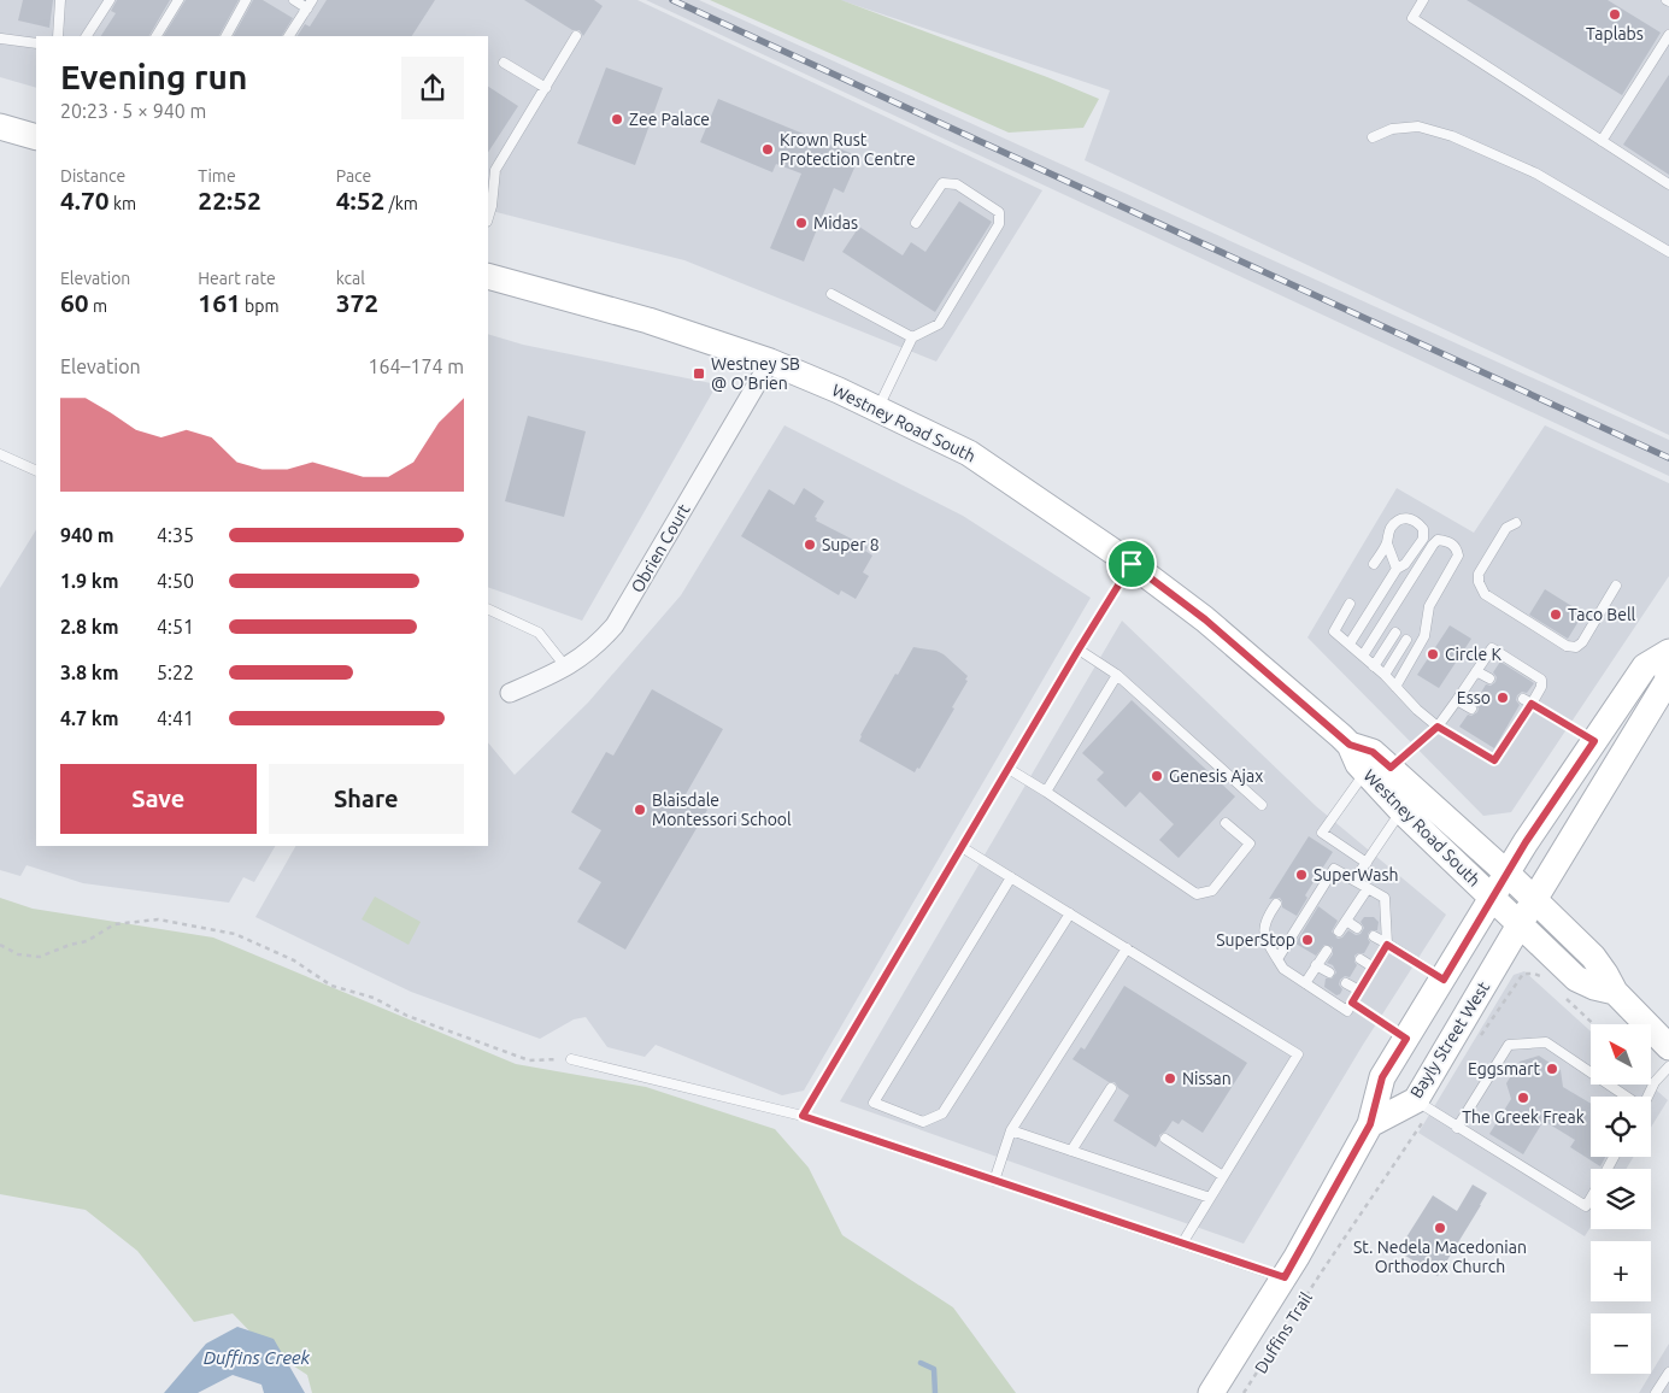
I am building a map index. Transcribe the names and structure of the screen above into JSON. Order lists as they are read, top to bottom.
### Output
{
  "streets": {
    "main road": ["Westney Road South", "Bayly Street West"],
    "street": ["Obrien Court"],
    "path": ["Duffins Trail"]
  },
  "crossings": [
    ["Westney Road South", "Obrien Court"],
    ["Westney Road South", "Bayly Street West"]
  ],
  "water": ["Duffins Creek"],
  "places": {
    "other": [
      "Taplabs",
      "Zee Palace",
      "Krown Rust Protection Centre",
      "Midas",
      "Super 8",
      "Taco Bell",
      "Circle K",
      "Esso",
      "Genesis Ajax",
      "Blaisdale Montessori School",
      "SuperWash",
      "SuperStop",
      "Eggsmart",
      "Nissan",
      "The Greek Freak",
      "St. Nedela Macedonian Orthodox Church"
    ],
    "transit": ["Westney SB @ O'Brien"]
  },
  "north": "top left",
  "page": {
    "heading": ["Evening run", "20:23 · 5 × 940 m"],
    "stats": [
      ["Distance", "4.70 km"],
      ["Time", "22:52"],
      ["Pace", "4:52 /km"],
      ["Elevation", "60 m"],
      ["Heart rate", "161 bpm"],
      ["kcal", "372"]
    ],
    "chart": ["Elevation", "164–174 m"],
    "list": [
      {
        "name": "940 m",
        "note": "4:35"
      },
      {
        "name": "1.9 km",
        "note": "4:50"
      },
      {
        "name": "2.8 km",
        "note": "4:51"
      },
      {
        "name": "3.8 km",
        "note": "5:22"
      },
      {
        "name": "4.7 km",
        "note": "4:41"
      }
    ],
    "buttons": ["Save", "Share"],
    "map_buttons": ["+", "−"]
  }
}
